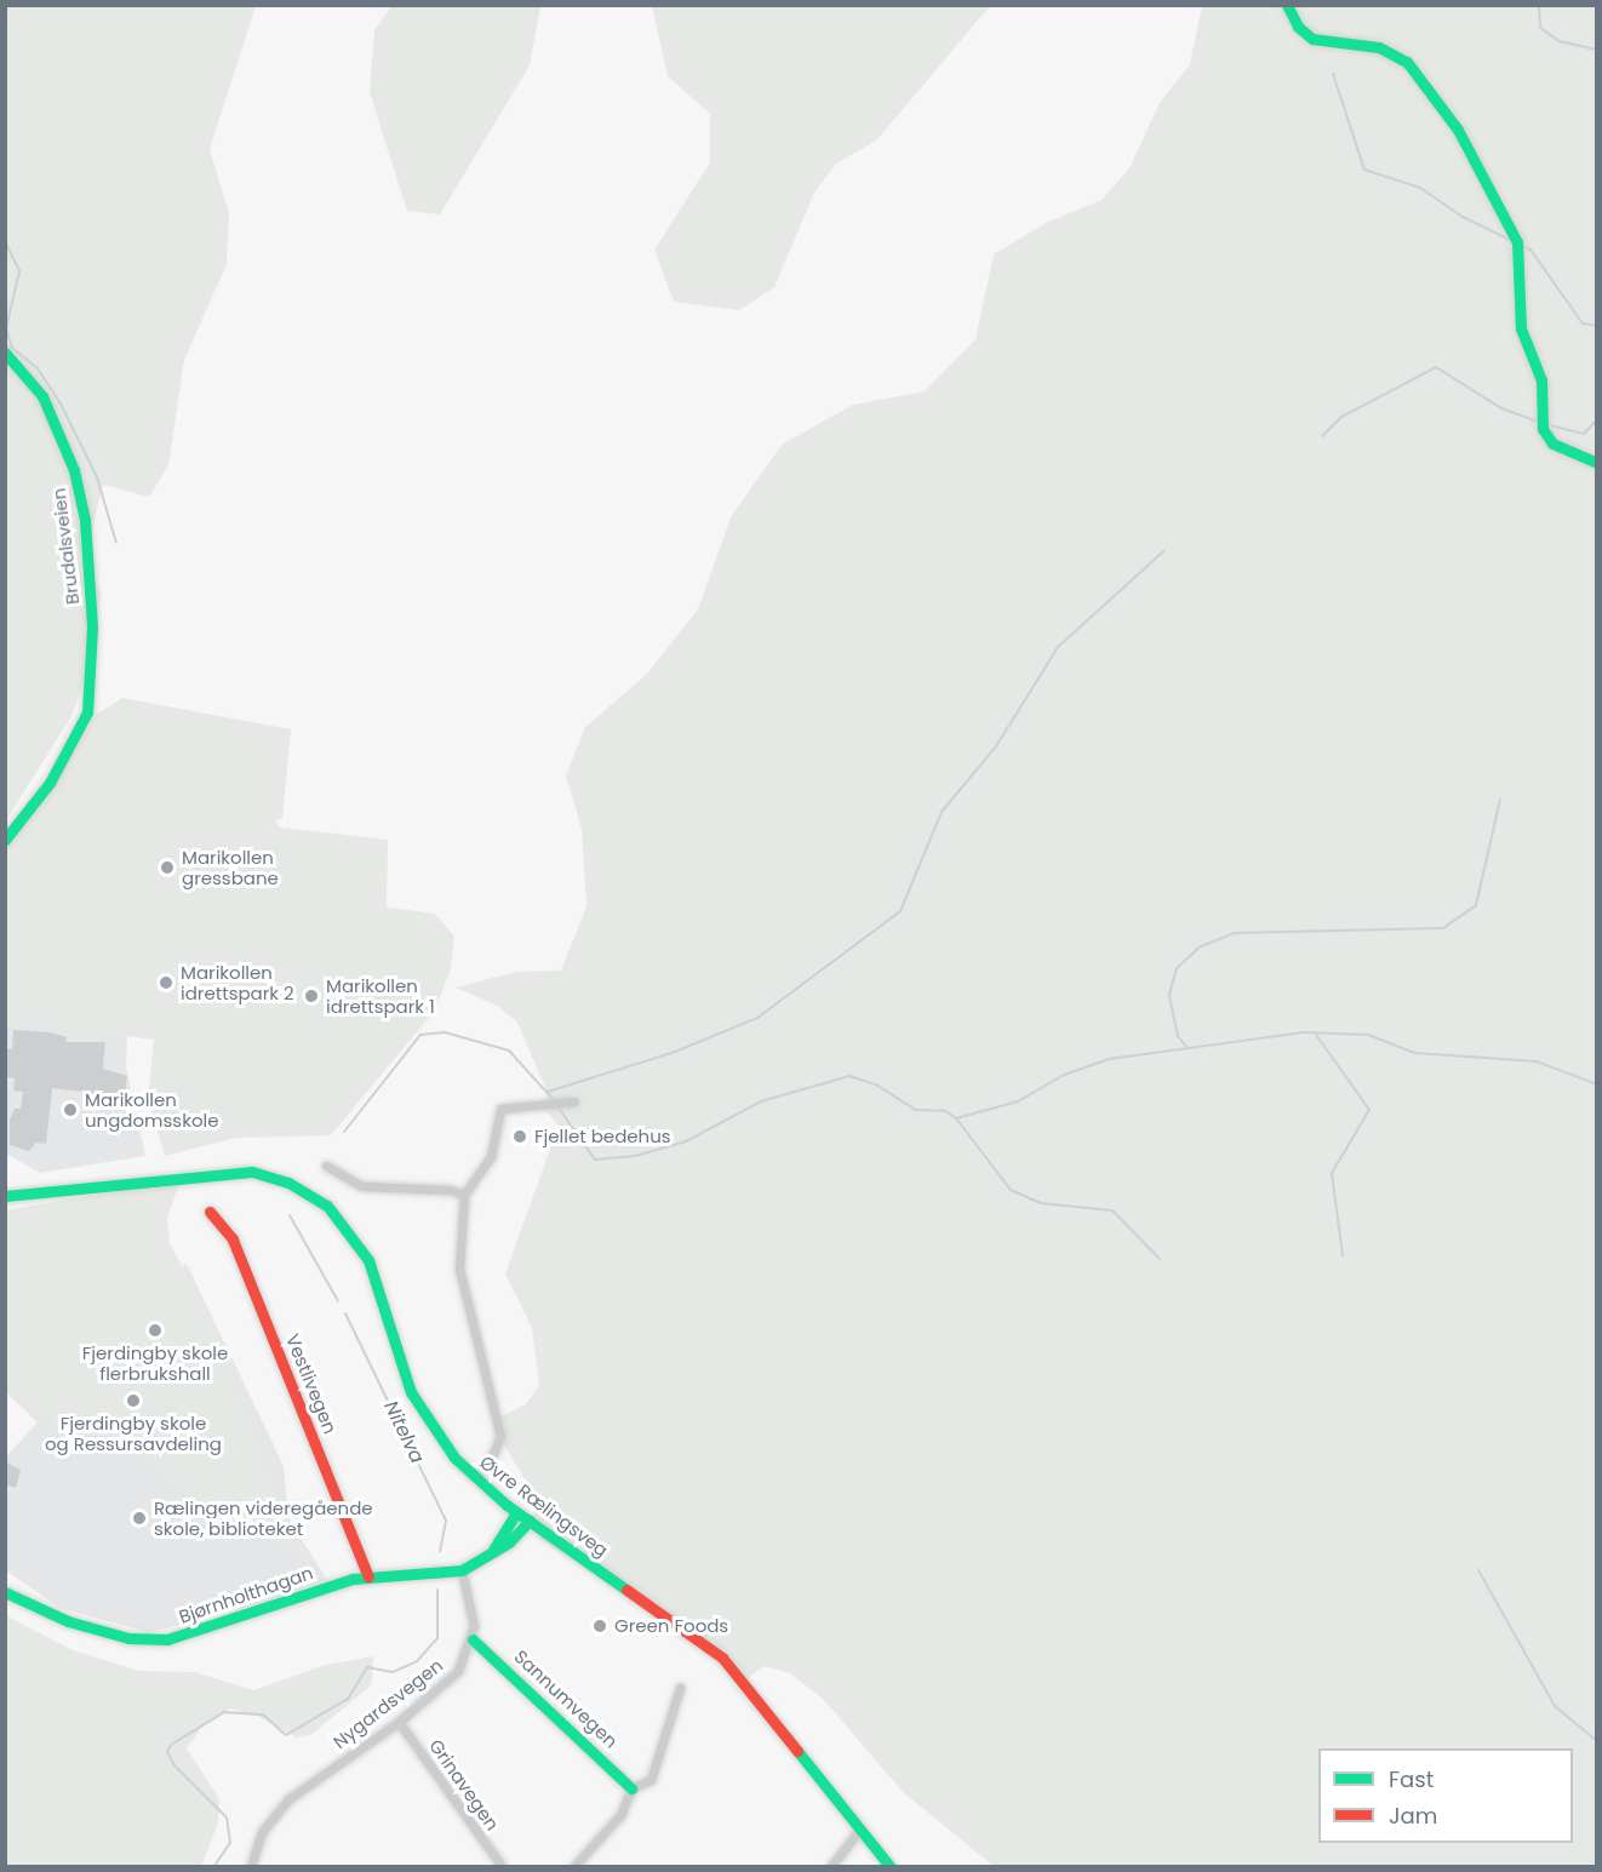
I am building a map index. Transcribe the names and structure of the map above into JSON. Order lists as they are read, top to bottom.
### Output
{
  "streets": {
    "street": [
      "Brudalsveien",
      "Vestlivegen",
      "Øvre Rælingsveg",
      "Bjørnholthagan",
      "Sannumvegen",
      "Nygardsvegen",
      "Grinavegen"
    ]
  },
  "crossings": [
    ["Vestlivegen", "Bjørnholthagan"],
    ["Sannumvegen", "Nygardsvegen"],
    ["Nygardsvegen", "Grinavegen"]
  ],
  "water": ["Nitelva"],
  "places": [
    "Marikollen gressbane",
    "Marikollen idrettspark 2",
    "Marikollen idrettspark 1",
    "Marikollen ungdomsskole",
    "Fjellet bedehus",
    "Fjerdingby skole flerbrukshall",
    "Fjerdingby skole og Ressursavdeling",
    "Rælingen videregående skole, biblioteket",
    "Green Foods"
  ],
  "legend": ["Fast", "Jam"]
}
